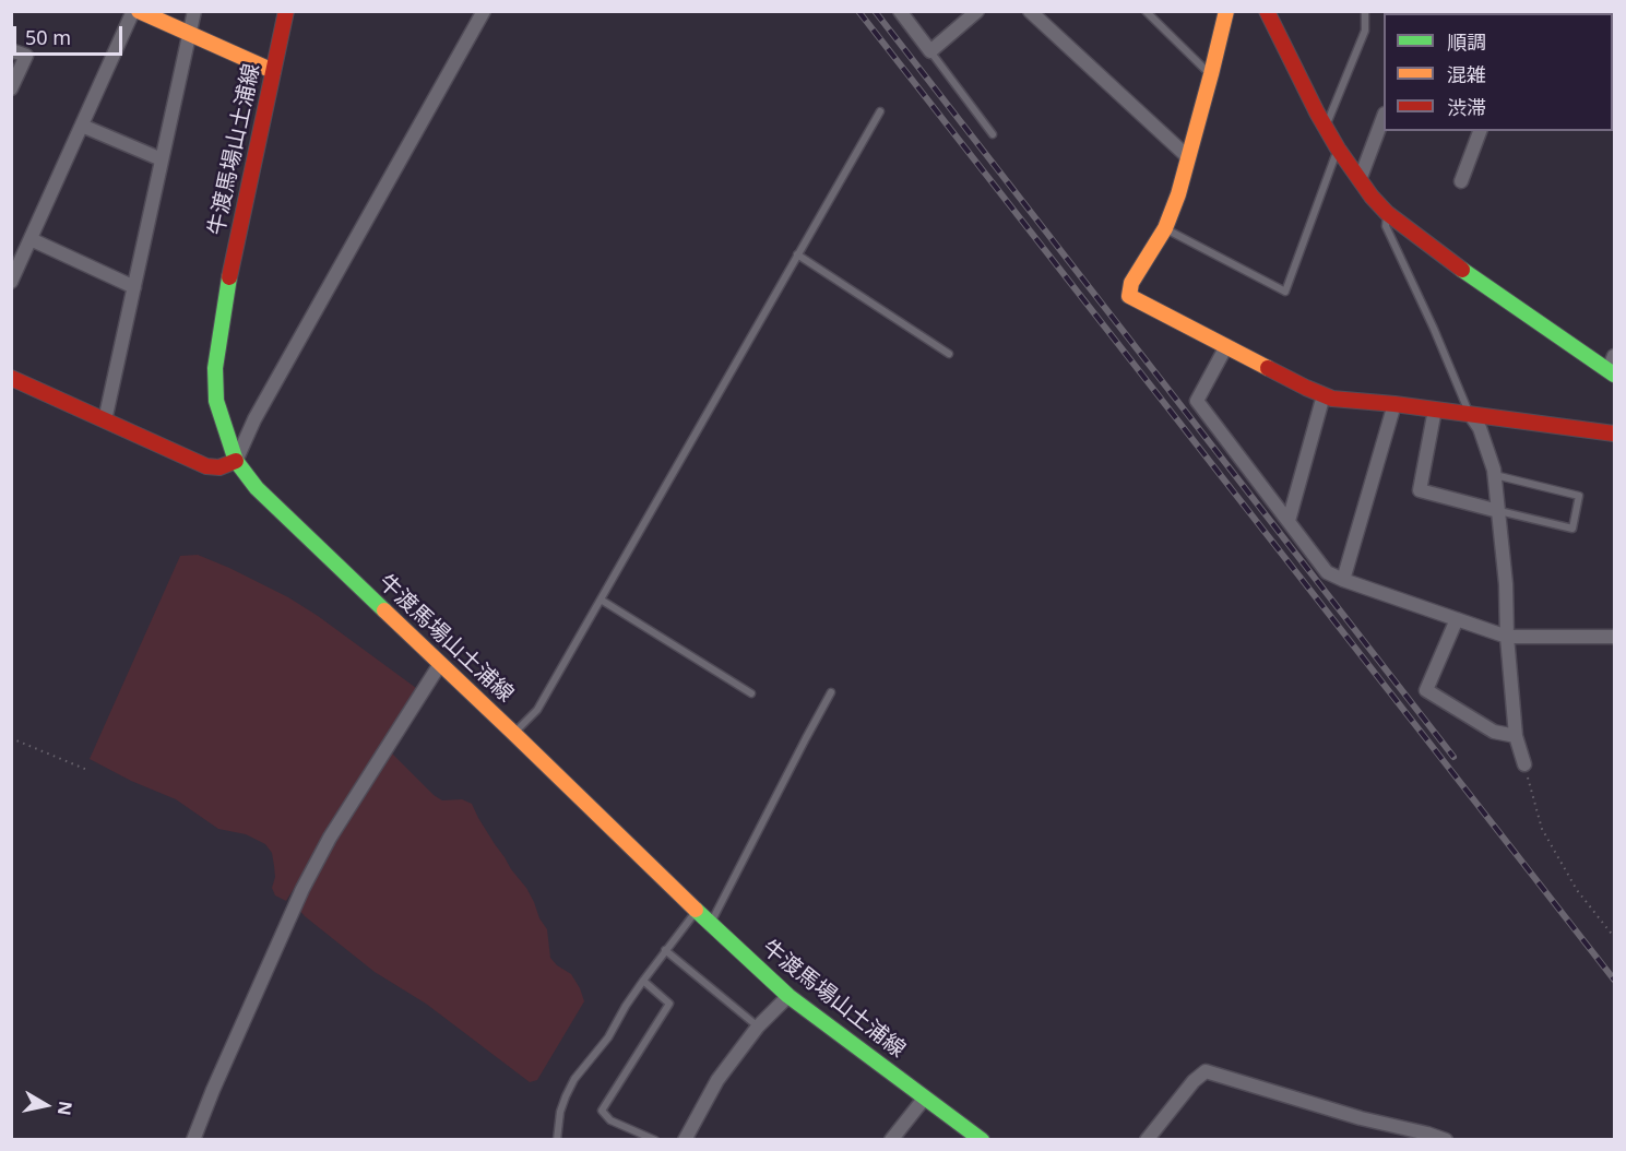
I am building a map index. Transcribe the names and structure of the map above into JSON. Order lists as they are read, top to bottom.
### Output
{
  "streets": {
    "street": ["牛渡馬場山土浦線"]
  },
  "legend": ["順調", "混雑", "渋滞"],
  "scale_bar": "50 m",
  "north": "right"
}
